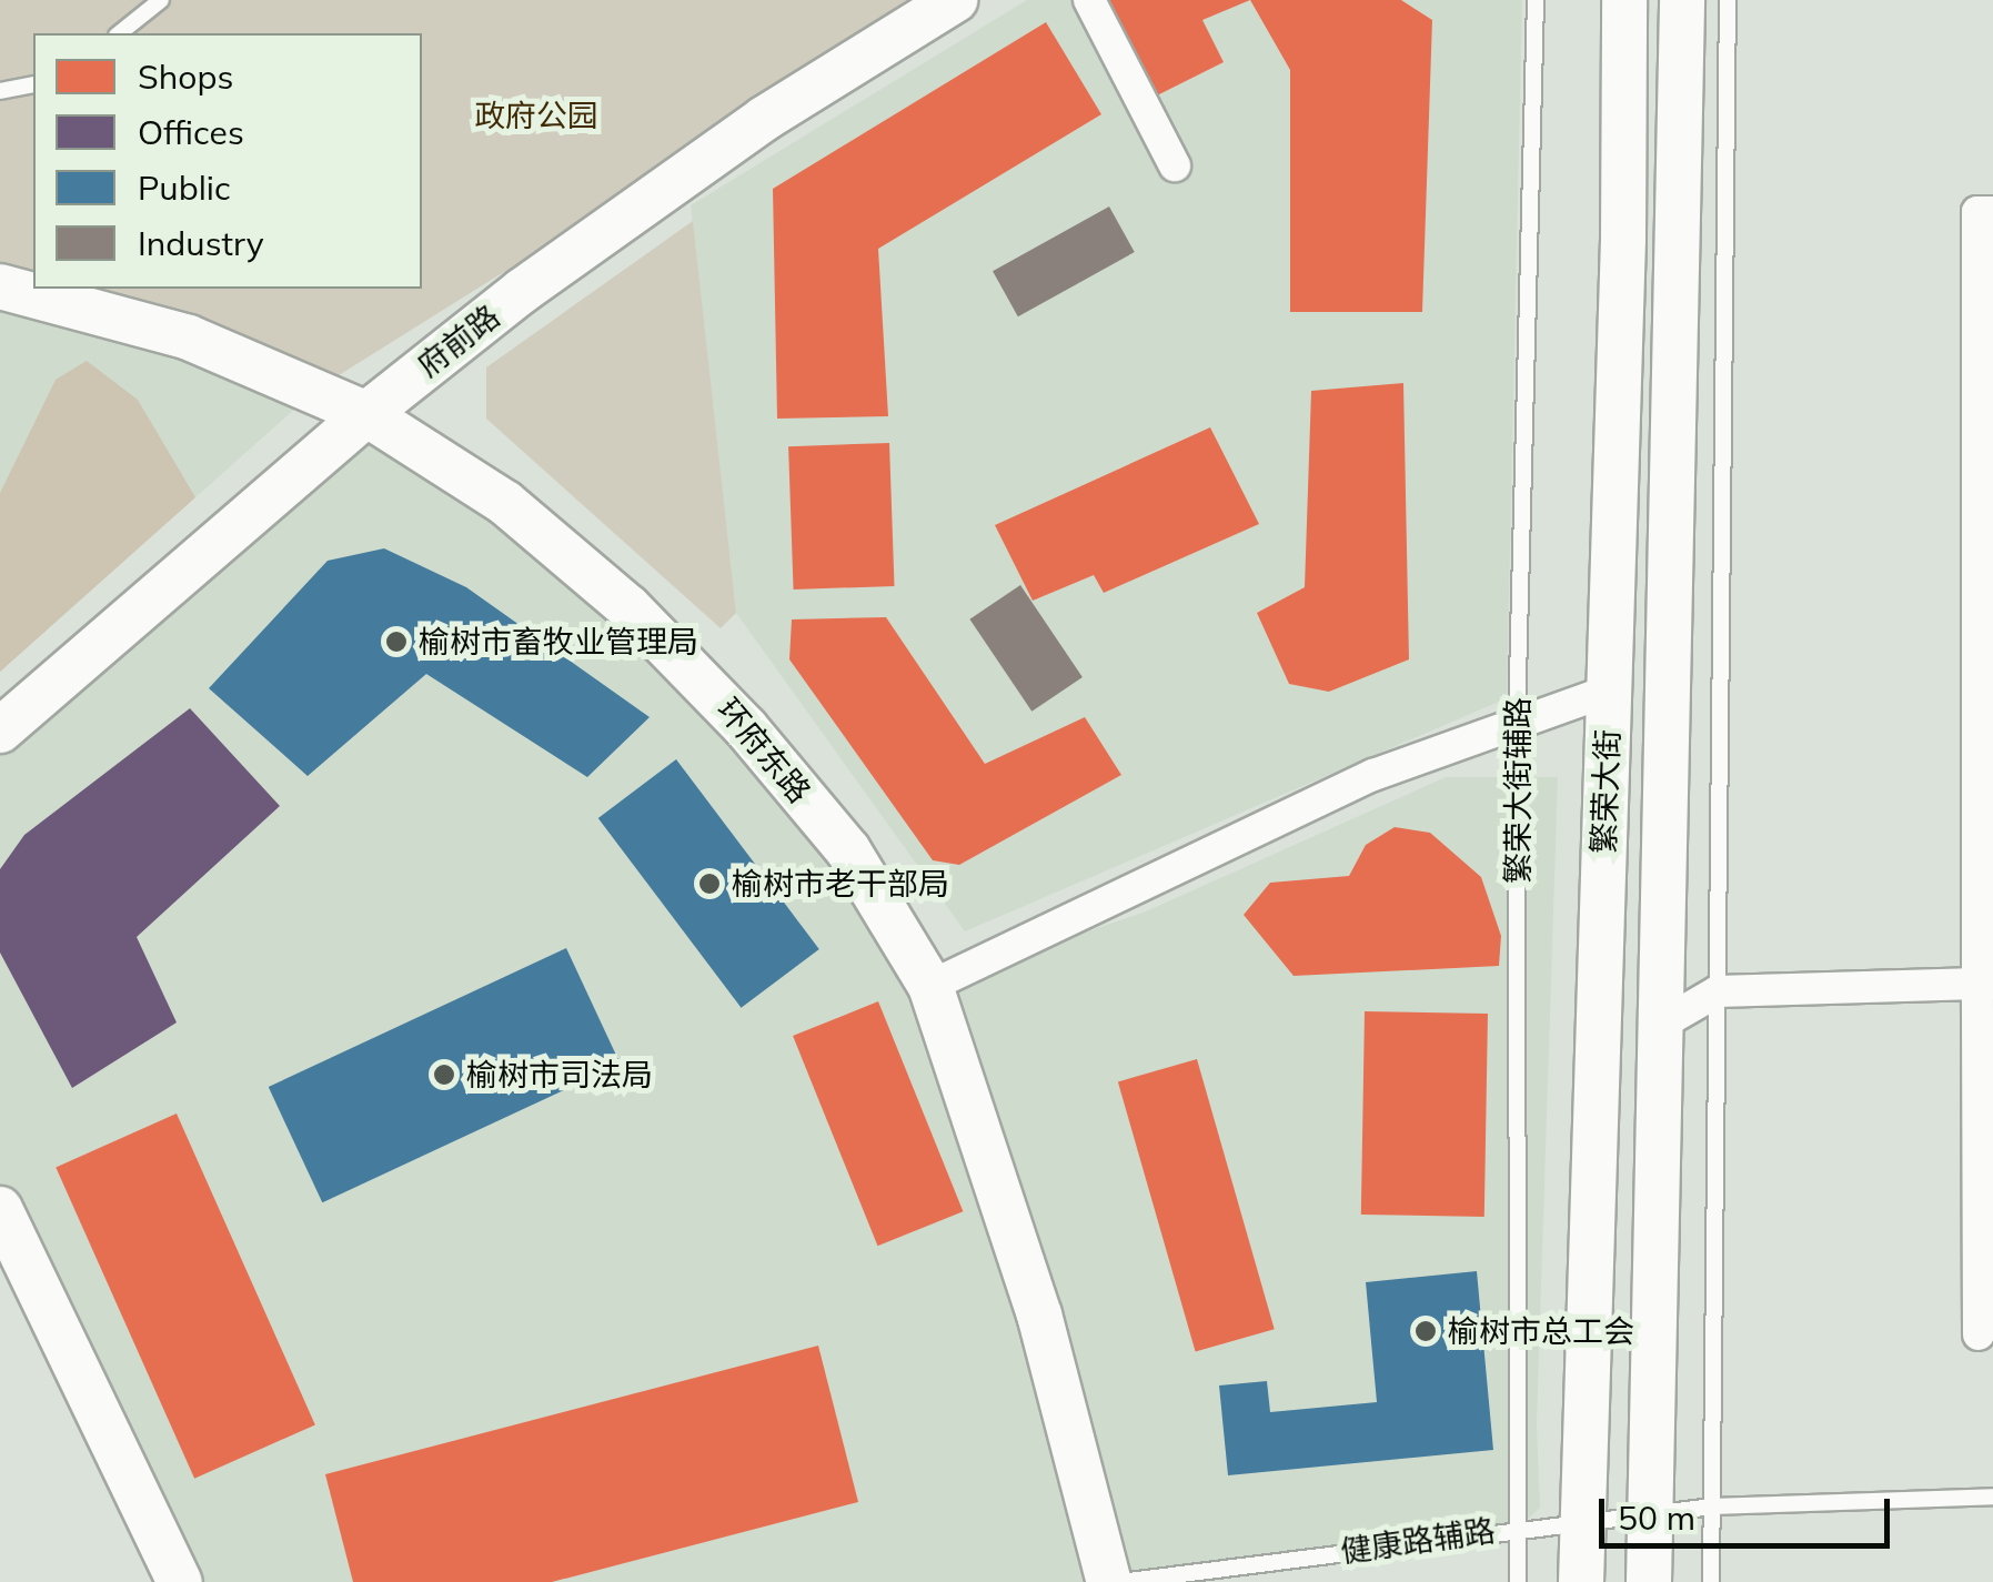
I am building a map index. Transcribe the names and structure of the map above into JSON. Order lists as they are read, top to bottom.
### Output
{
  "streets": {
    "street": ["府前路", "环府东路", "繁荣大街"],
    "lane": ["繁荣大街辅路", "健康路辅路"]
  },
  "crossings": [
    ["府前路", "环府东路"],
    ["繁荣大街辅路", "健康路辅路"],
    ["繁荣大街", "健康路辅路"]
  ],
  "parks": ["政府公园"],
  "places": [
    "榆树市畜牧业管理局",
    "榆树市老干部局",
    "榆树市司法局",
    "榆树市总工会"
  ],
  "legend": [
    "Shops",
    "Offices",
    "Public",
    "Industry"
  ],
  "scale_bar": "50 m"
}
